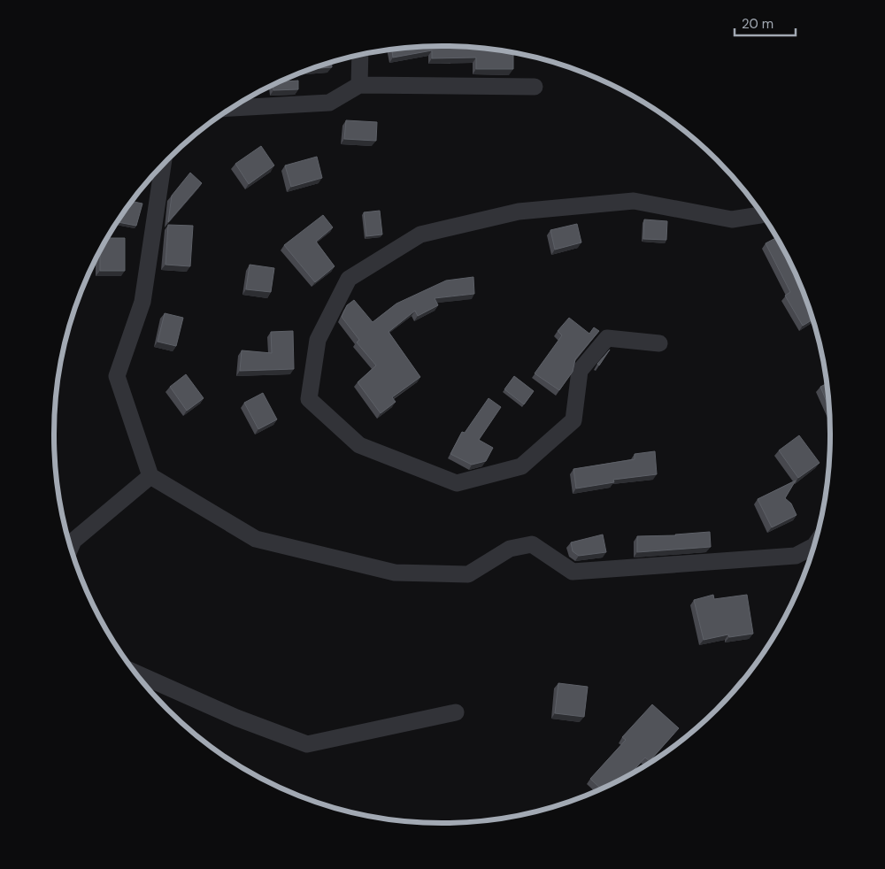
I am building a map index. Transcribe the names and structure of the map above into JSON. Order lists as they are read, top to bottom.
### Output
{
  "scale_bar": "20 m"
}
